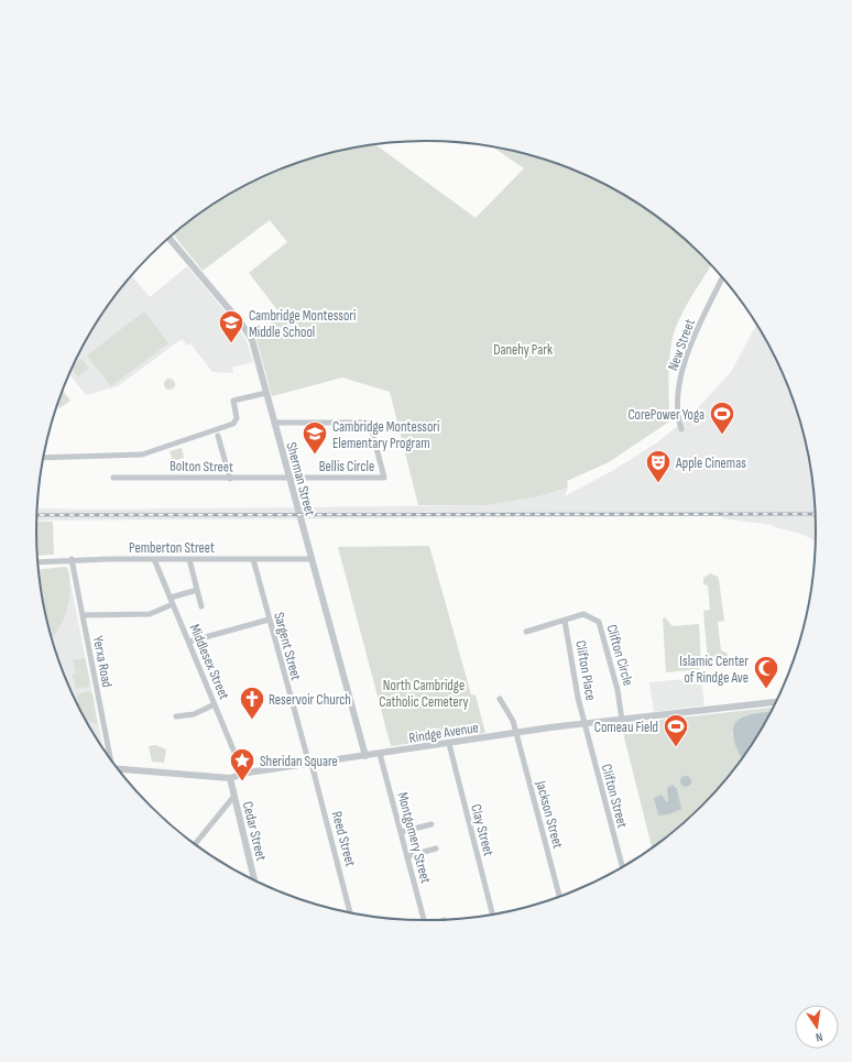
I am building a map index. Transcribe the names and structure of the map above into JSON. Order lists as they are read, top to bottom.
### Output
{
  "streets": {
    "street": [
      "New Street",
      "Bolton Street",
      "Bellis Circle",
      "Sherman Street",
      "Pemberton Street",
      "Sargent Street",
      "Clifton Circle",
      "Yerxa Road",
      "Middlesex Street",
      "Clifton Place",
      "Rindge Avenue",
      "Clifton Street",
      "Jackson Street",
      "Clay Street",
      "Cedar Street",
      "Montgomery Street",
      "Reed Street"
    ]
  },
  "crossings": [
    ["Bolton Street", "Bellis Circle"],
    ["Bolton Street", "Sherman Street"],
    ["Bellis Circle", "Sherman Street"],
    ["Sherman Street", "Pemberton Street"],
    ["Sherman Street", "Rindge Avenue"],
    ["Pemberton Street", "Sargent Street"],
    ["Pemberton Street", "Yerxa Road"],
    ["Pemberton Street", "Middlesex Street"],
    ["Sargent Street", "Rindge Avenue"],
    ["Sargent Street", "Reed Street"],
    ["Clifton Circle", "Clifton Place"],
    ["Clifton Circle", "Rindge Avenue"],
    ["Middlesex Street", "Rindge Avenue"],
    ["Clifton Place", "Rindge Avenue"],
    ["Clifton Place", "Clifton Street"],
    ["Rindge Avenue", "Clifton Street"],
    ["Rindge Avenue", "Jackson Street"],
    ["Rindge Avenue", "Clay Street"],
    ["Rindge Avenue", "Cedar Street"],
    ["Rindge Avenue", "Montgomery Street"],
    ["Rindge Avenue", "Reed Street"]
  ],
  "parks": ["Danehy Park", "North Cambridge Catholic Cemetery"],
  "places": {
    "school or university": ["Cambridge Montessori Middle School", "Cambridge Montessori Elementary Program"],
    "sports": ["CorePower Yoga", "Comeau Field"],
    "theatre": ["Apple Cinemas"],
    "mosque": ["Islamic Center of Rindge Ave"],
    "church": ["Reservoir Church"],
    "place": ["Sheridan Square"]
  },
  "north": "bottom"
}
